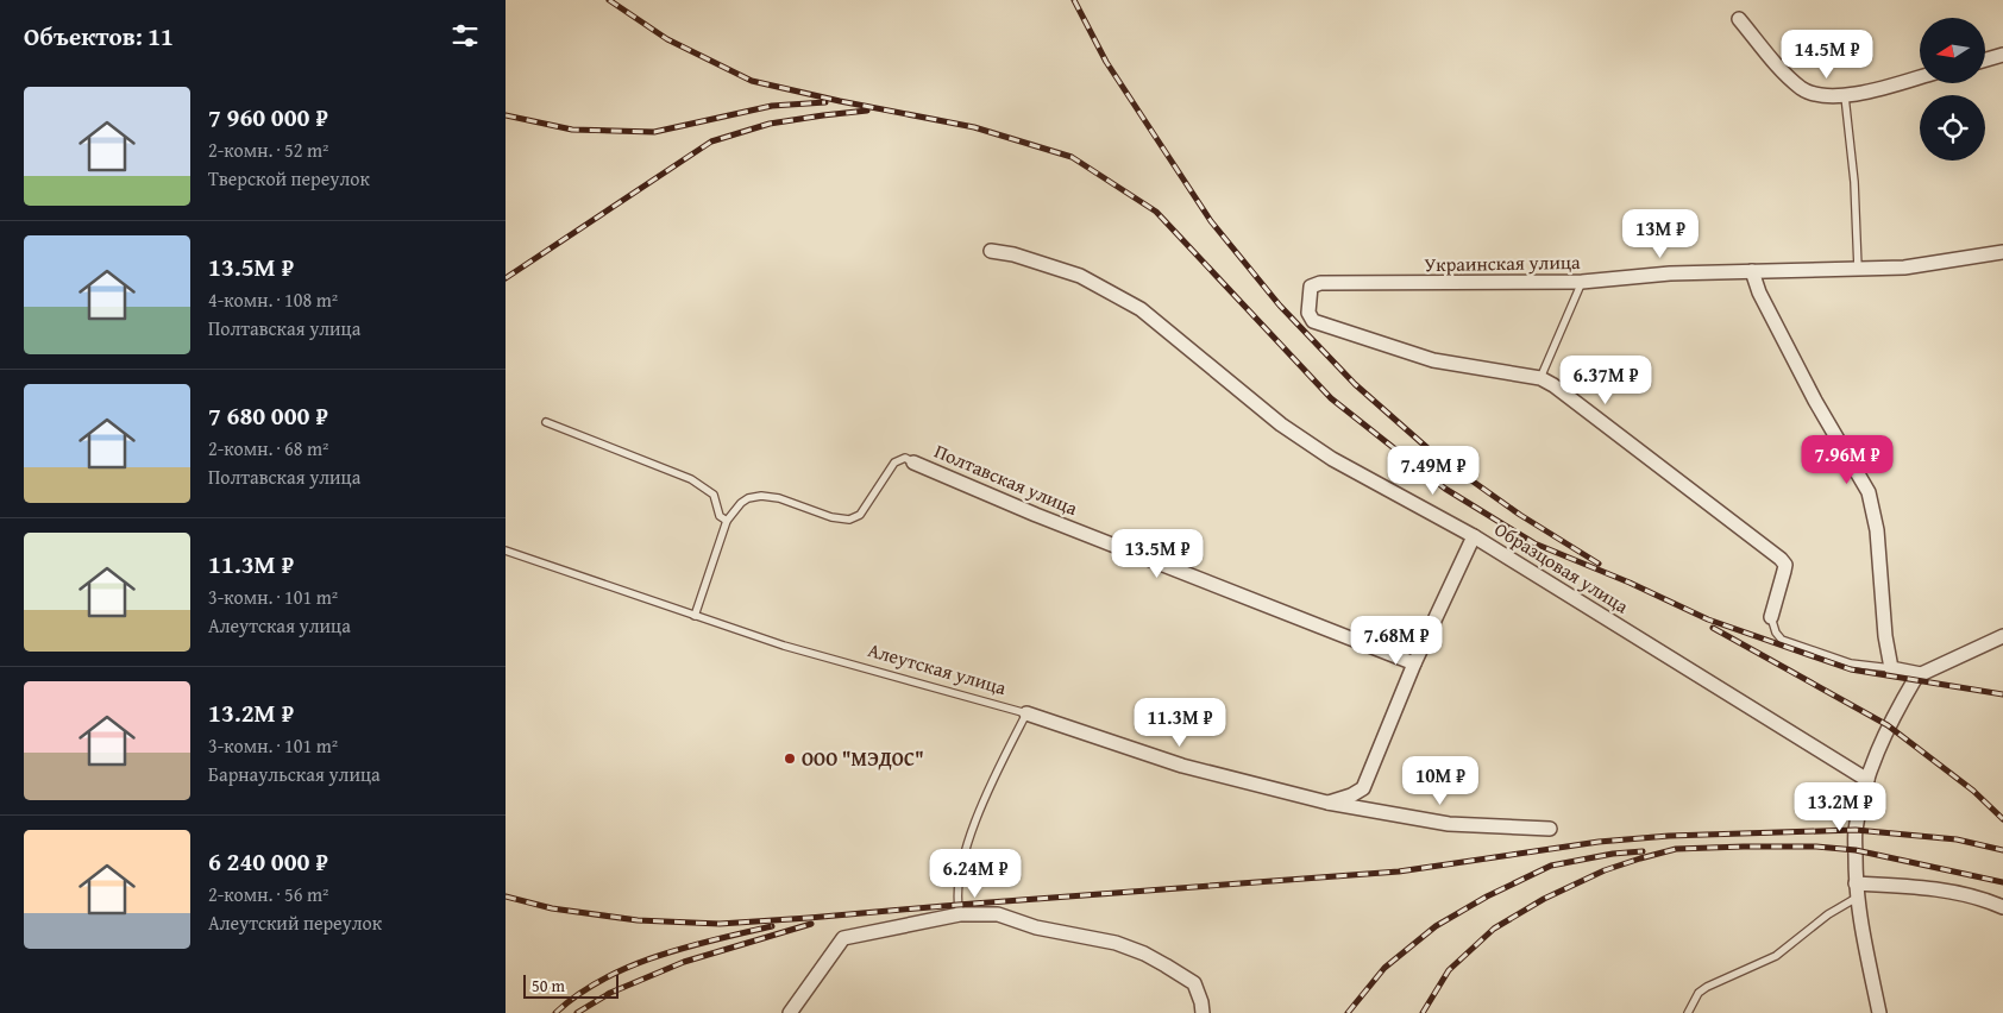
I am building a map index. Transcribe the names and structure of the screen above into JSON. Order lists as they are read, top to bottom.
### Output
{
  "streets": {
    "street": [
      "Украинская улица",
      "Полтавская улица",
      "Образцовая улица",
      "Алеутская улица"
    ]
  },
  "places": ["ООО \"МЭДОС\""],
  "scale_bar": "50 m",
  "north": "left",
  "page": {
    "heading": "Объектов: 11",
    "price": [
      "14.5M ₽",
      "13M ₽",
      "6.37M ₽",
      "7.96M ₽",
      "7.49M ₽",
      "13.5M ₽",
      "7.68M ₽",
      "11.3M ₽",
      "10M ₽",
      "13.2M ₽",
      "6.24M ₽"
    ],
    "list": [
      {
        "name": "7 960 000 ₽",
        "note": "2-комн. · 52 m² · Тверской переулок"
      },
      {
        "name": "13.5M ₽",
        "note": "4-комн. · 108 m² · Полтавская улица"
      },
      {
        "name": "7 680 000 ₽",
        "note": "2-комн. · 68 m² · Полтавская улица"
      },
      {
        "name": "11.3M ₽",
        "note": "3-комн. · 101 m² · Алеутская улица"
      },
      {
        "name": "13.2M ₽",
        "note": "3-комн. · 101 m² · Барнаульская улица"
      },
      {
        "name": "6 240 000 ₽",
        "note": "2-комн. · 56 m² · Алеутский переулок"
      }
    ],
    "scale": "50 m"
  }
}
